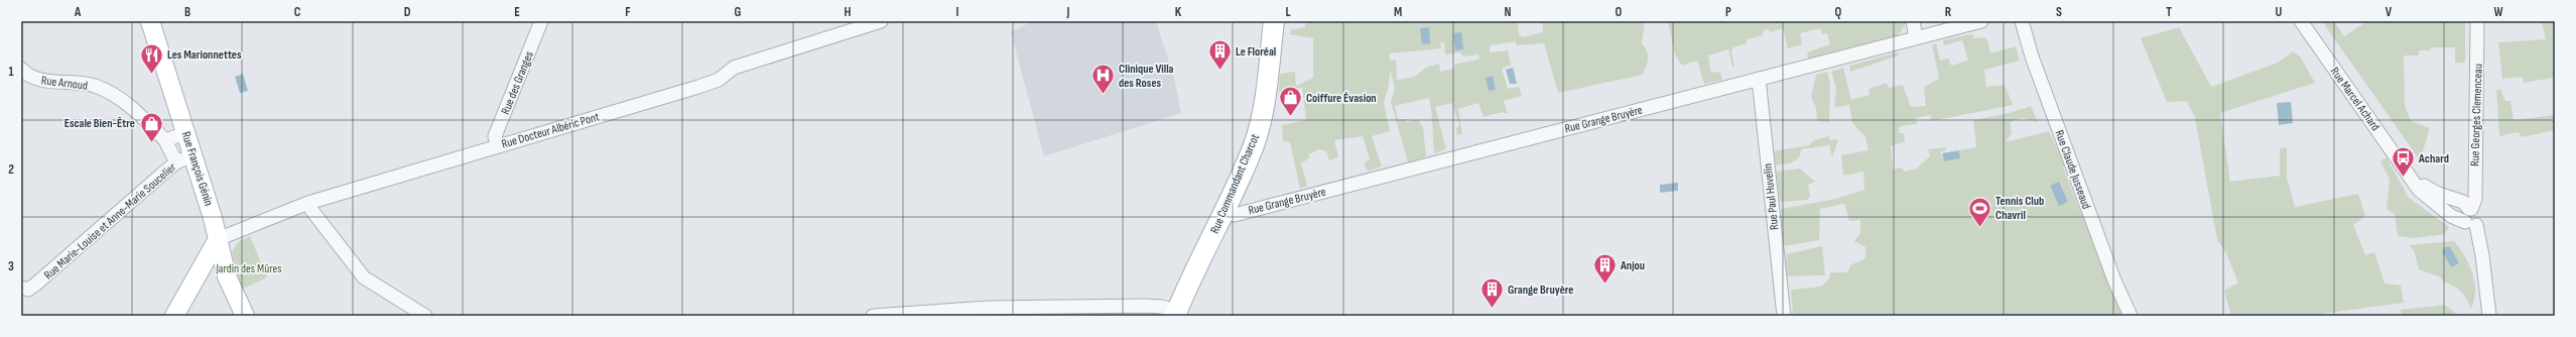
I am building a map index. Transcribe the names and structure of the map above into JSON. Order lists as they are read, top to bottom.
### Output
{
  "streets": {
    "main road": ["Rue François Génin", "Rue Commandant Charcot"],
    "street": [
      "Rue Arnoud",
      "Rue des Granges",
      "Rue Marcel Achard",
      "Rue Georges Clemenceau",
      "Rue Grange Bruyère",
      "Rue Docteur Albéric Pont",
      "Rue Claude Jusseaud",
      "Rue Paul Huvelin",
      "Rue Marie-Louise et Anne-Marie Soucelier"
    ]
  },
  "crossings": [
    ["Rue Arnoud", "Rue François Génin"],
    ["Rue Arnoud", "Rue Marie-Louise et Anne-Marie Soucelier"],
    ["Rue des Granges", "Rue Docteur Albéric Pont"],
    ["Rue Marcel Achard", "Rue Georges Clemenceau"],
    ["Rue Grange Bruyère", "Rue Commandant Charcot"],
    ["Rue Grange Bruyère", "Rue Paul Huvelin"],
    ["Rue Docteur Albéric Pont", "Rue François Génin"],
    ["Rue François Génin", "Rue Marie-Louise et Anne-Marie Soucelier"]
  ],
  "parks": ["Jardin des Mûres"],
  "places": {
    "building": ["Le Floréal", "Anjou", "Grange Bruyère"],
    "restaurant": ["Les Marionnettes"],
    "hospital": ["Clinique Villa des Roses"],
    "shop": ["Coiffure Évasion", "Escale Bien-Être"],
    "bus stop": ["Achard"],
    "sports": ["Tennis Club Chavril"]
  },
  "grid": {
    "columns": [
      "A",
      "B",
      "C",
      "D",
      "E",
      "F",
      "G",
      "H",
      "I",
      "J",
      "K",
      "L",
      "M",
      "N",
      "O",
      "P",
      "Q",
      "R",
      "S",
      "T",
      "U",
      "V",
      "W"
    ],
    "rows": ["1", "2", "3"]
  }
}
